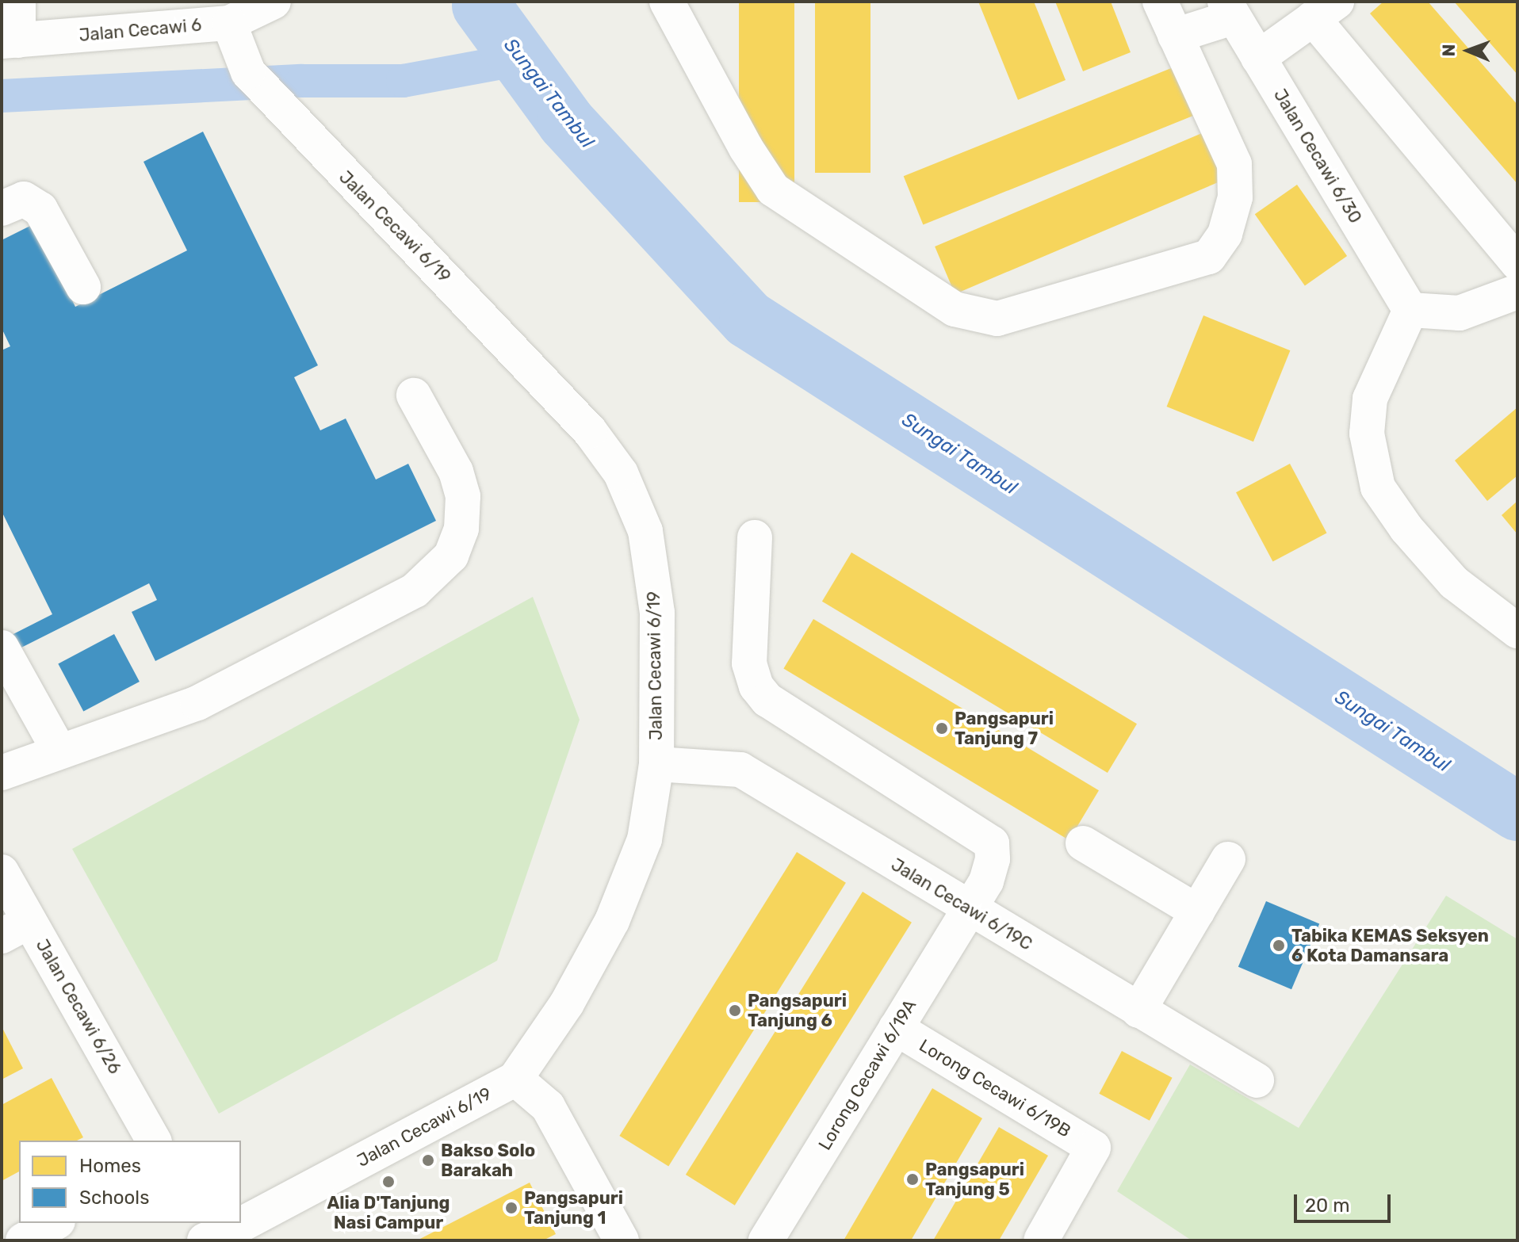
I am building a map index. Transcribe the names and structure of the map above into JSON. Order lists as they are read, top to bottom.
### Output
{
  "streets": {
    "street": [
      "Jalan Cecawi 6",
      "Jalan Cecawi 6/30",
      "Jalan Cecawi 6/19",
      "Jalan Cecawi 6/19C",
      "Jalan Cecawi 6/26",
      "Lorong Cecawi 6/19A",
      "Lorong Cecawi 6/19B"
    ]
  },
  "crossings": [
    ["Jalan Cecawi 6", "Jalan Cecawi 6/19"],
    ["Jalan Cecawi 6/19", "Jalan Cecawi 6/19C"],
    ["Jalan Cecawi 6/19C", "Lorong Cecawi 6/19A"],
    ["Lorong Cecawi 6/19A", "Lorong Cecawi 6/19B"]
  ],
  "water": ["Sungai Tambul"],
  "places": [
    "Pangsapuri Tanjung 7",
    "Tabika KEMAS Seksyen 6 Kota Damansara",
    "Pangsapuri Tanjung 6",
    "Bakso Solo Barakah",
    "Pangsapuri Tanjung 5",
    "Alia D'Tanjung Nasi Campur",
    "Pangsapuri Tanjung 1"
  ],
  "legend": ["Homes", "Schools"],
  "scale_bar": "20 m",
  "north": "left"
}
